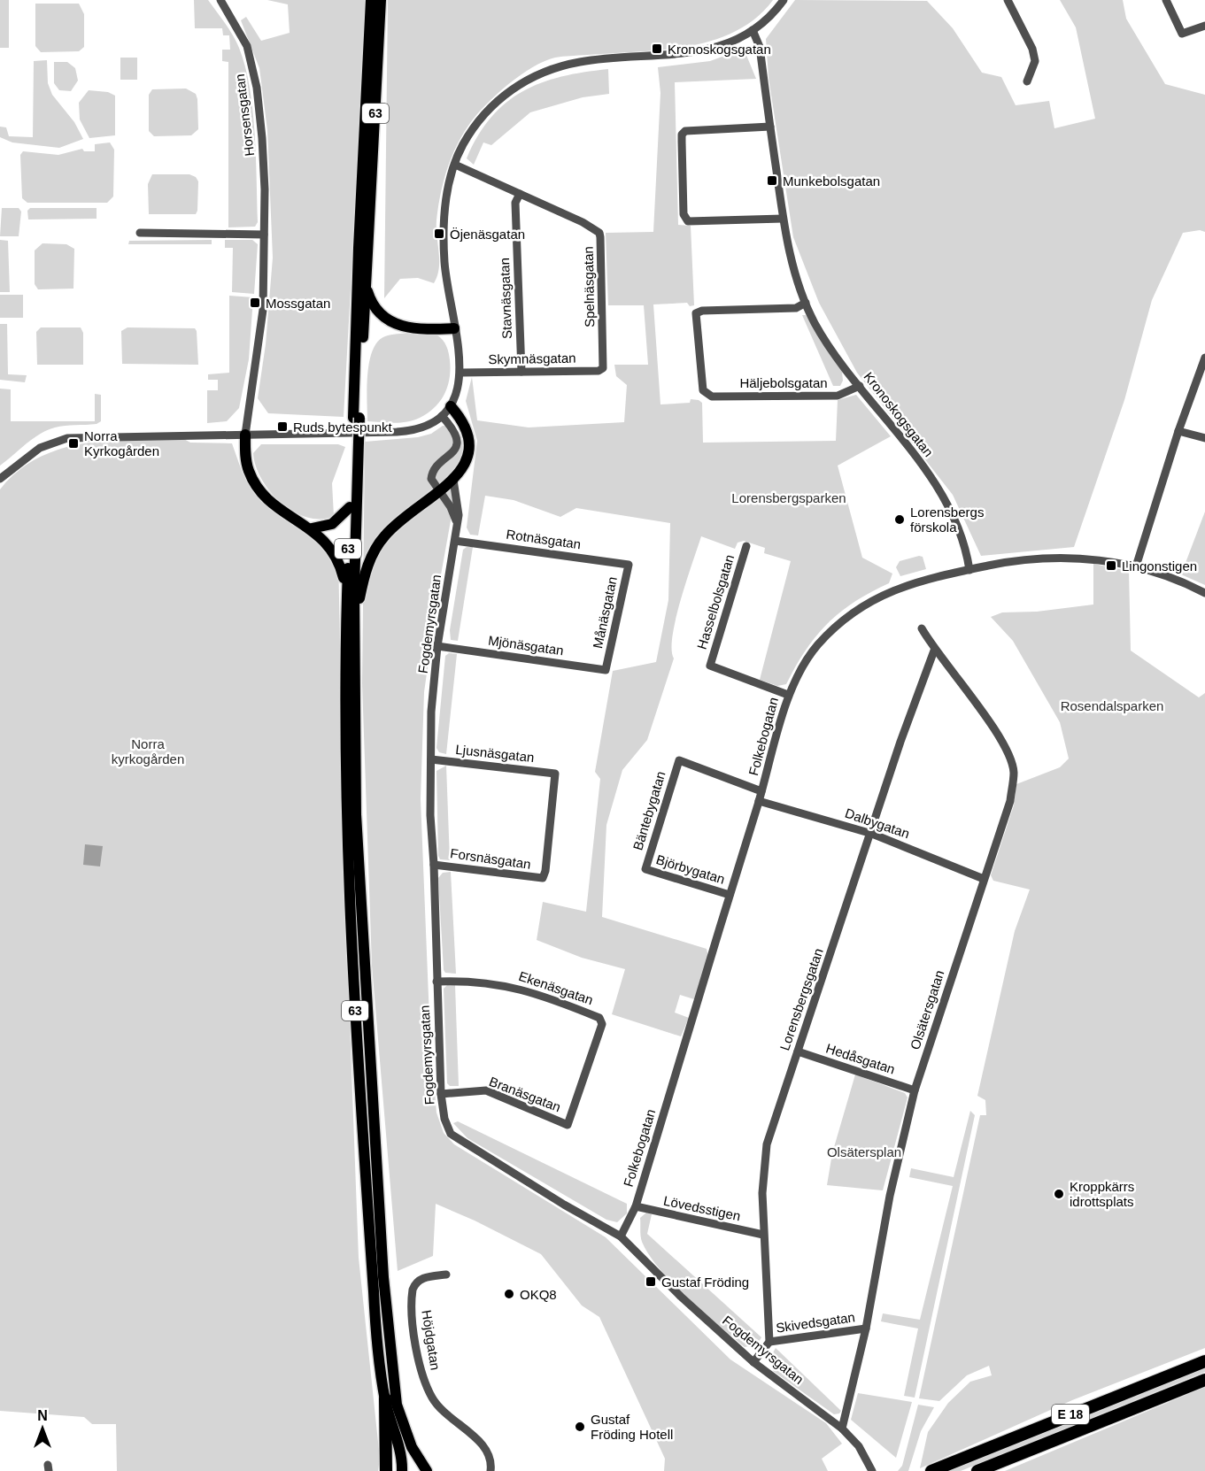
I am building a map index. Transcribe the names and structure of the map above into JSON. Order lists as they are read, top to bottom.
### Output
{
  "streets": {
    "highway": ["E 18"],
    "main road": ["63"],
    "street": [
      "Horsensgatan",
      "Spelnäsgatan",
      "Stavnäsgatan",
      "Skymnäsgatan",
      "Häljebolsgatan",
      "Kronoskogsgatan",
      "Rotnäsgatan",
      "Hasselbolsgatan",
      "Månäsgatan",
      "Fogdemyrsgatan",
      "Mjönäsgatan",
      "Folkebogatan",
      "Ljusnäsgatan",
      "Bäntebygatan",
      "Dalbygatan",
      "Forsnäsgatan",
      "Björbygatan",
      "Ekenäsgatan",
      "Lorensbergsgatan",
      "Olsätersgatan",
      "Hedåsgatan",
      "Branäsgatan",
      "Lövedsstigen",
      "Skivedsgatan",
      "Höjdgatan"
    ]
  },
  "crossings": [
    ["Spelnäsgatan", "Stavnäsgatan"],
    ["Spelnäsgatan", "Skymnäsgatan"],
    ["Stavnäsgatan", "Skymnäsgatan"],
    ["Häljebolsgatan", "Kronoskogsgatan"],
    ["Kronoskogsgatan", "Folkebogatan"],
    ["Rotnäsgatan", "Månäsgatan"],
    ["Rotnäsgatan", "Fogdemyrsgatan"],
    ["Hasselbolsgatan", "Folkebogatan"],
    ["Månäsgatan", "Mjönäsgatan"],
    ["Fogdemyrsgatan", "Mjönäsgatan"],
    ["Fogdemyrsgatan", "Folkebogatan"],
    ["Fogdemyrsgatan", "Ljusnäsgatan"],
    ["Fogdemyrsgatan", "Forsnäsgatan"],
    ["Fogdemyrsgatan", "Ekenäsgatan"],
    ["Fogdemyrsgatan", "Olsätersgatan"],
    ["Fogdemyrsgatan", "Branäsgatan"],
    ["Folkebogatan", "Bäntebygatan"],
    ["Folkebogatan", "Dalbygatan"],
    ["Folkebogatan", "Björbygatan"],
    ["Folkebogatan", "Lövedsstigen"],
    ["Ljusnäsgatan", "Forsnäsgatan"],
    ["Bäntebygatan", "Björbygatan"],
    ["Dalbygatan", "Lorensbergsgatan"],
    ["Dalbygatan", "Olsätersgatan"],
    ["Ekenäsgatan", "Branäsgatan"],
    ["Lorensbergsgatan", "Olsätersgatan"],
    ["Lorensbergsgatan", "Hedåsgatan"],
    ["Lorensbergsgatan", "Lövedsstigen"],
    ["Lorensbergsgatan", "Skivedsgatan"],
    ["Olsätersgatan", "Hedåsgatan"],
    ["Olsätersgatan", "Skivedsgatan"]
  ],
  "parks": [
    "Lorensbergsparken",
    "Rosendalsparken",
    "Norra kyrkogården",
    "Olsätersplan"
  ],
  "places": {
    "transit": [
      "Kronoskogsgatan",
      "Munkebolsgatan",
      "Öjenäsgatan",
      "Mossgatan",
      "Ruds bytespunkt",
      "Norra Kyrkogården",
      "Lingonstigen",
      "Gustaf Fröding"
    ],
    "other": [
      "Lorensbergs förskola",
      "Kroppkärrs idrottsplats",
      "OKQ8",
      "Gustaf Fröding Hotell"
    ]
  },
  "north": "top"
}
